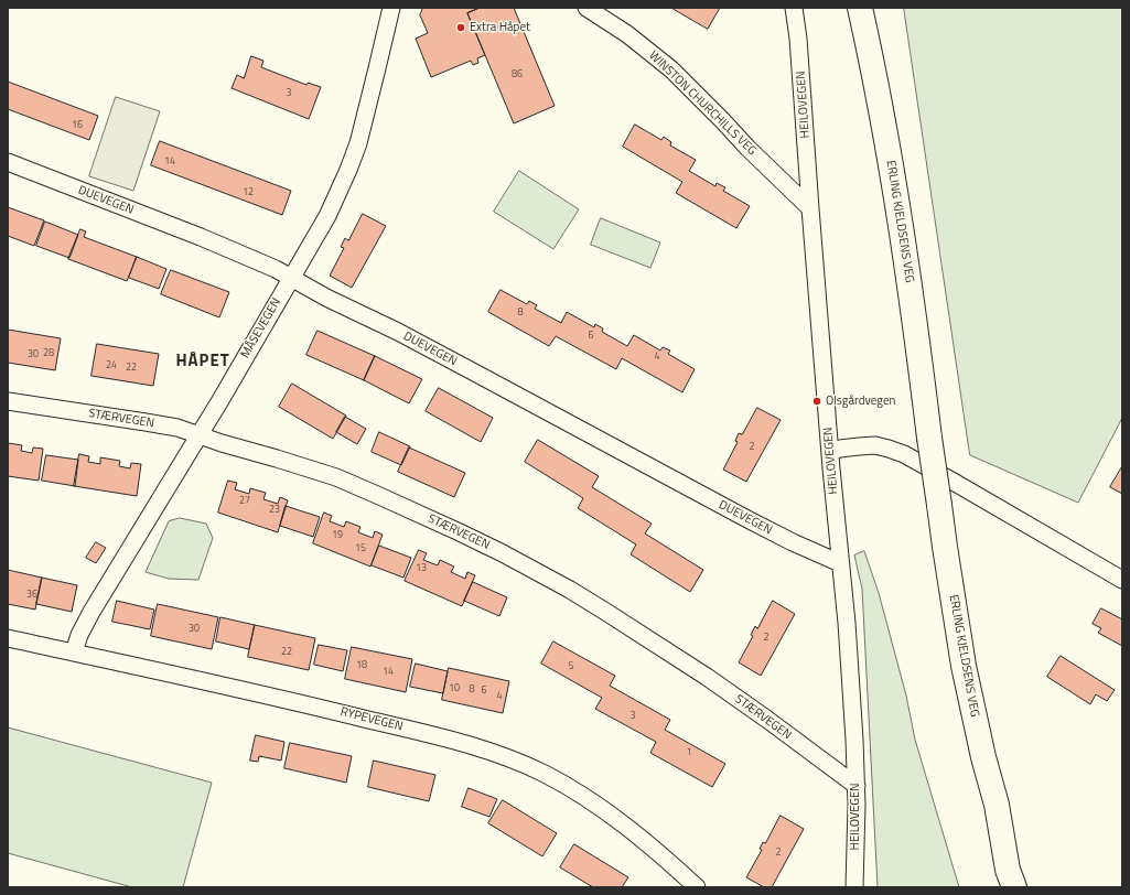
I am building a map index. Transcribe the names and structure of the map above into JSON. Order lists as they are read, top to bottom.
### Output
{
  "streets": {
    "highway": ["ERLING KJELDSENS VEG"],
    "street": [
      "WINSTON CHURCHILLS VEG",
      "HEILOVEGEN",
      "DUEVEGEN",
      "MÅSEVEGEN",
      "STÆRVEGEN",
      "RYPEVEGEN"
    ]
  },
  "crossings": [
    ["WINSTON CHURCHILLS VEG", "HEILOVEGEN"],
    ["HEILOVEGEN", "DUEVEGEN"],
    ["HEILOVEGEN", "STÆRVEGEN"],
    ["DUEVEGEN", "MÅSEVEGEN"],
    ["MÅSEVEGEN", "STÆRVEGEN"],
    ["MÅSEVEGEN", "RYPEVEGEN"]
  ],
  "districts": ["HÅPET"],
  "places": ["Extra Håpet", "Olsgårdvegen"],
  "house_numbers": [
    "86",
    "3",
    "16",
    "14",
    "12",
    "8",
    "6",
    "28",
    "30",
    "4",
    "24",
    "22",
    "2",
    "27",
    "23",
    "19",
    "15",
    "13",
    "36",
    "30",
    "2",
    "22",
    "18",
    "5",
    "14",
    "10",
    "8",
    "6",
    "4",
    "3",
    "1",
    "2"
  ]
}
